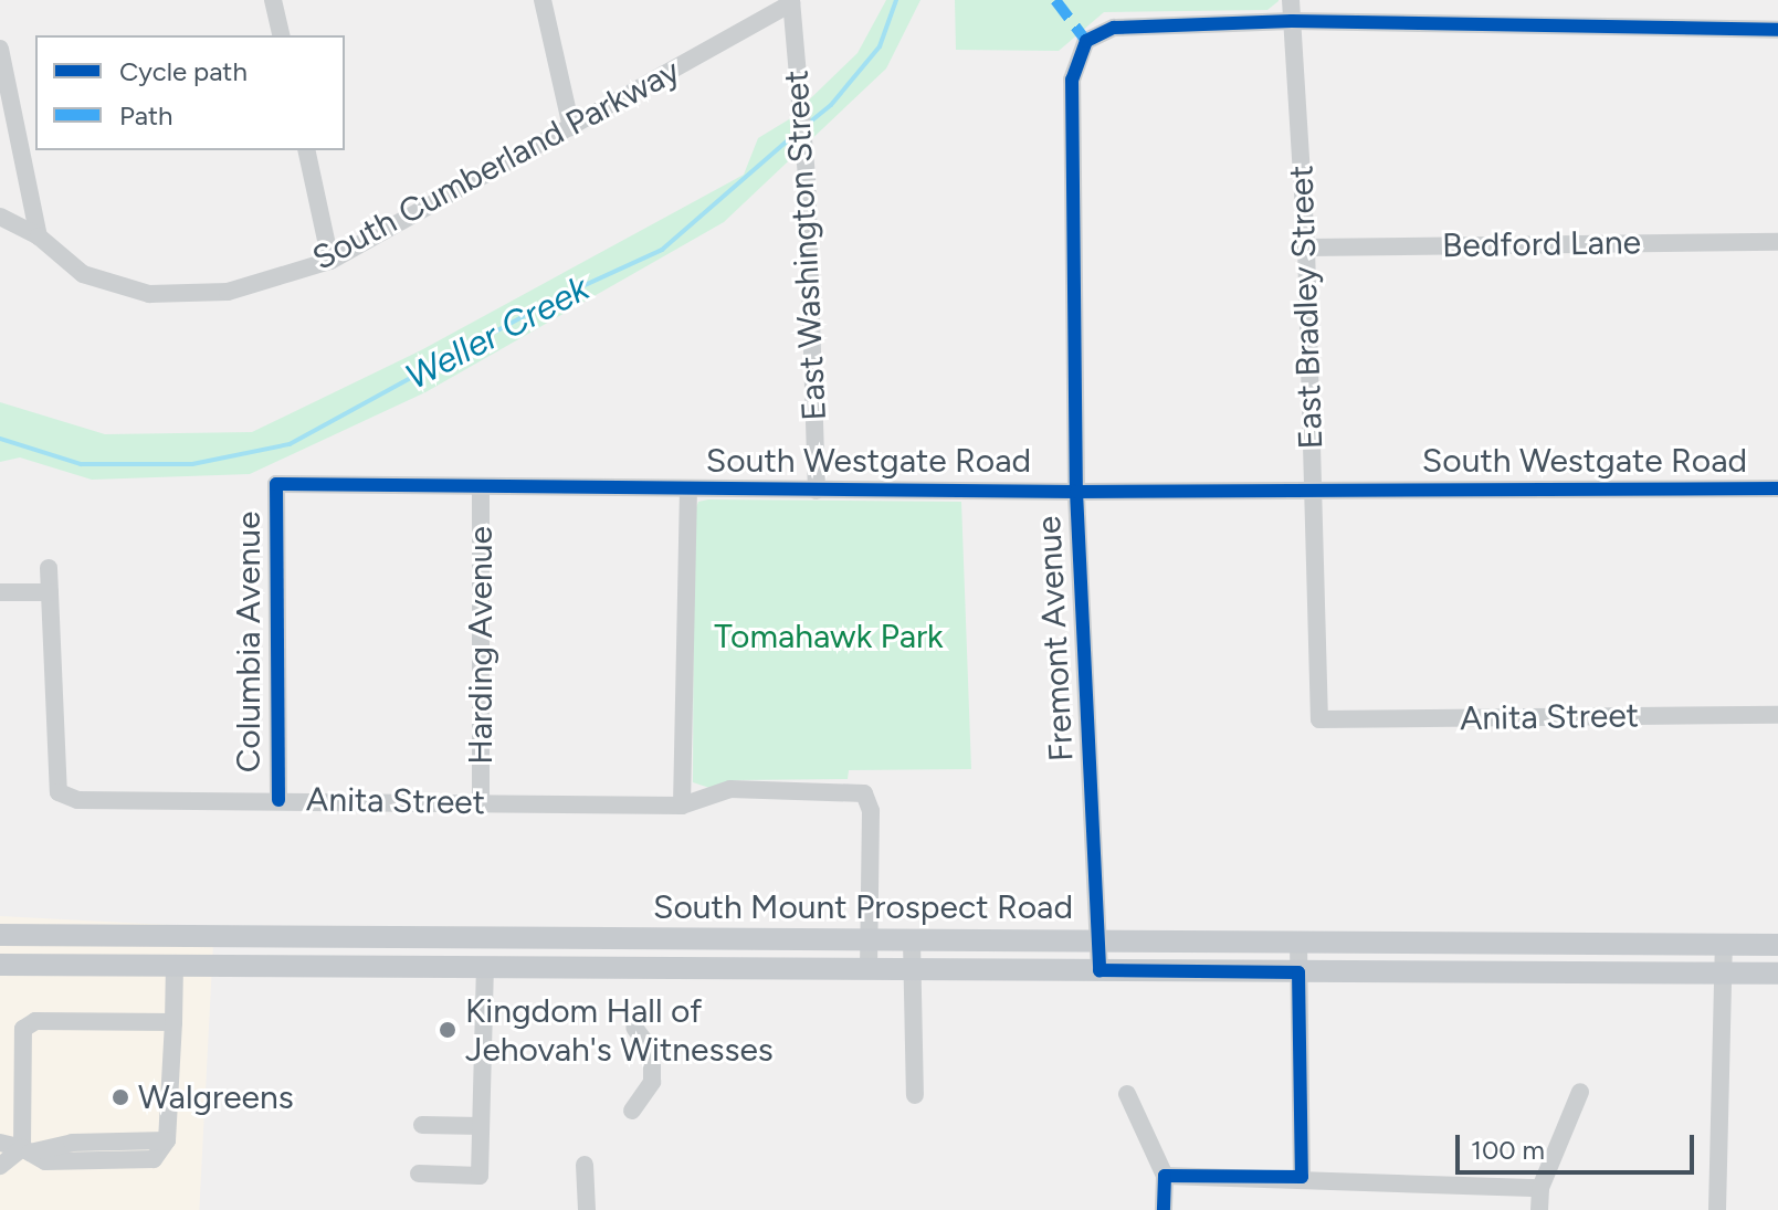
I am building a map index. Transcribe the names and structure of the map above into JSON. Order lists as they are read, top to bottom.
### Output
{
  "streets": {
    "main road": ["South Mount Prospect Road"],
    "street": [
      "South Cumberland Parkway",
      "Bedford Lane",
      "East Washington Street",
      "East Bradley Street",
      "South Westgate Road",
      "Fremont Avenue",
      "Columbia Avenue",
      "Harding Avenue",
      "Anita Street"
    ]
  },
  "crossings": [
    ["South Cumberland Parkway", "East Washington Street"],
    ["Bedford Lane", "East Bradley Street"],
    ["East Washington Street", "South Westgate Road"],
    ["East Bradley Street", "South Westgate Road"],
    ["East Bradley Street", "Fremont Avenue"],
    ["East Bradley Street", "Anita Street"],
    ["South Westgate Road", "Fremont Avenue"],
    ["South Westgate Road", "Columbia Avenue"],
    ["South Westgate Road", "Harding Avenue"],
    ["Fremont Avenue", "South Mount Prospect Road"],
    ["Columbia Avenue", "Anita Street"],
    ["Harding Avenue", "Anita Street"],
    ["Anita Street", "South Mount Prospect Road"]
  ],
  "water": ["Weller Creek"],
  "parks": ["Tomahawk Park"],
  "places": ["Kingdom Hall of Jehovah's Witnesses", "Walgreens"],
  "legend": ["Cycle path", "Path"],
  "scale_bar": "100 m"
}
